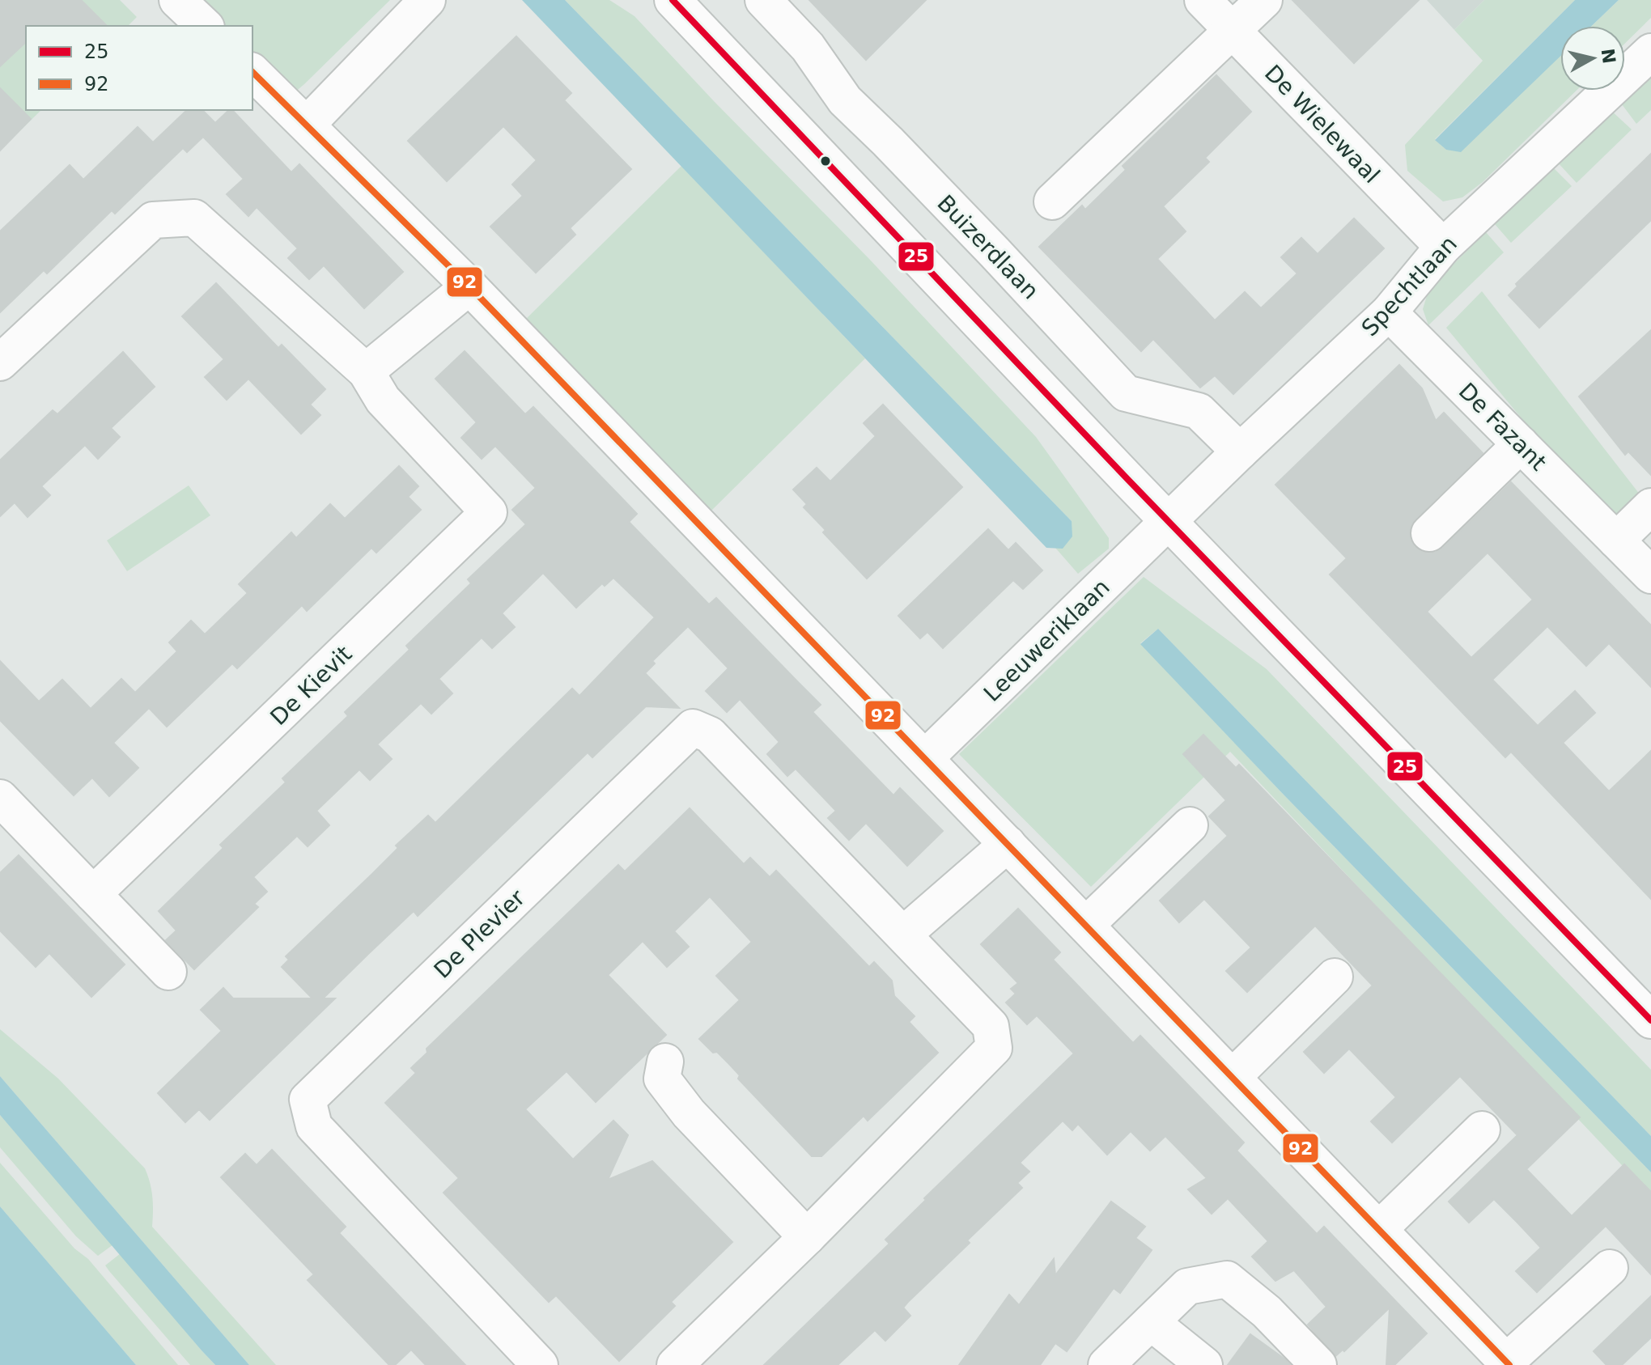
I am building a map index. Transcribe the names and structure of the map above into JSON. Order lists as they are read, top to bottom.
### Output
{
  "streets": {
    "street": [
      "De Wielewaal",
      "Buizerdlaan",
      "Spechtlaan",
      "De Fazant",
      "Leeuweriklaan",
      "De Kievit",
      "De Plevier"
    ]
  },
  "crossings": [
    ["De Wielewaal", "Spechtlaan"],
    ["Buizerdlaan", "Spechtlaan"],
    ["Spechtlaan", "De Fazant"],
    ["Spechtlaan", "Leeuweriklaan"]
  ],
  "lines": ["transit line 25", "transit line 92"],
  "legend": ["25", "92"],
  "north": "right"
}
